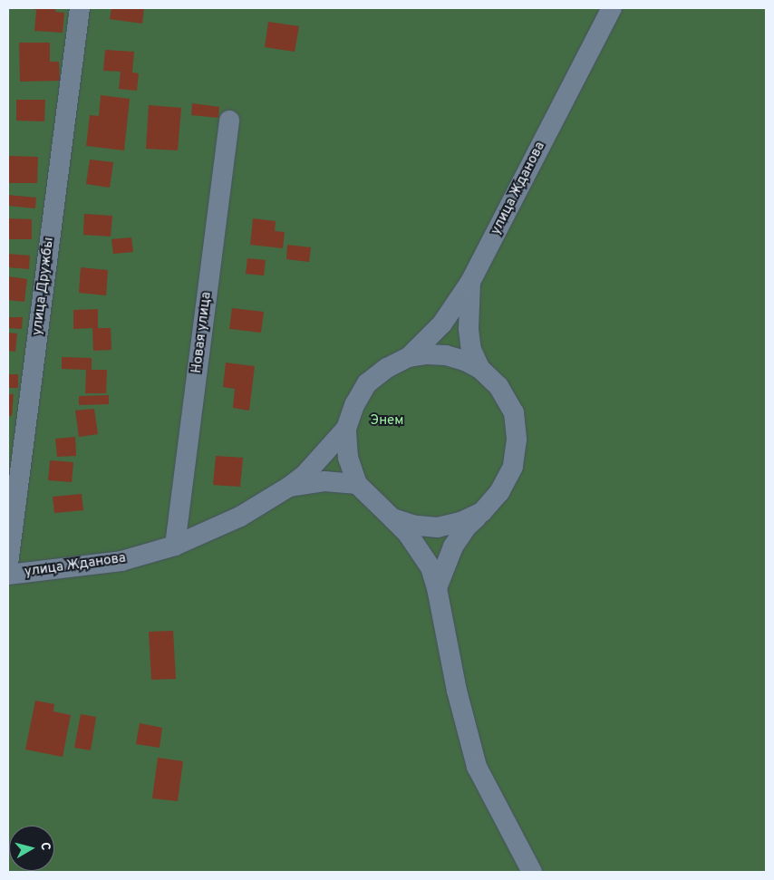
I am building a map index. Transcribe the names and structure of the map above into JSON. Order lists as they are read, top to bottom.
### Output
{
  "streets": {
    "street": ["улица Жданова", "улица Дружбы", "Новая улица"]
  },
  "crossings": [
    ["улица Жданова", "Новая улица"]
  ],
  "parks": ["Энем"],
  "north": "right"
}
